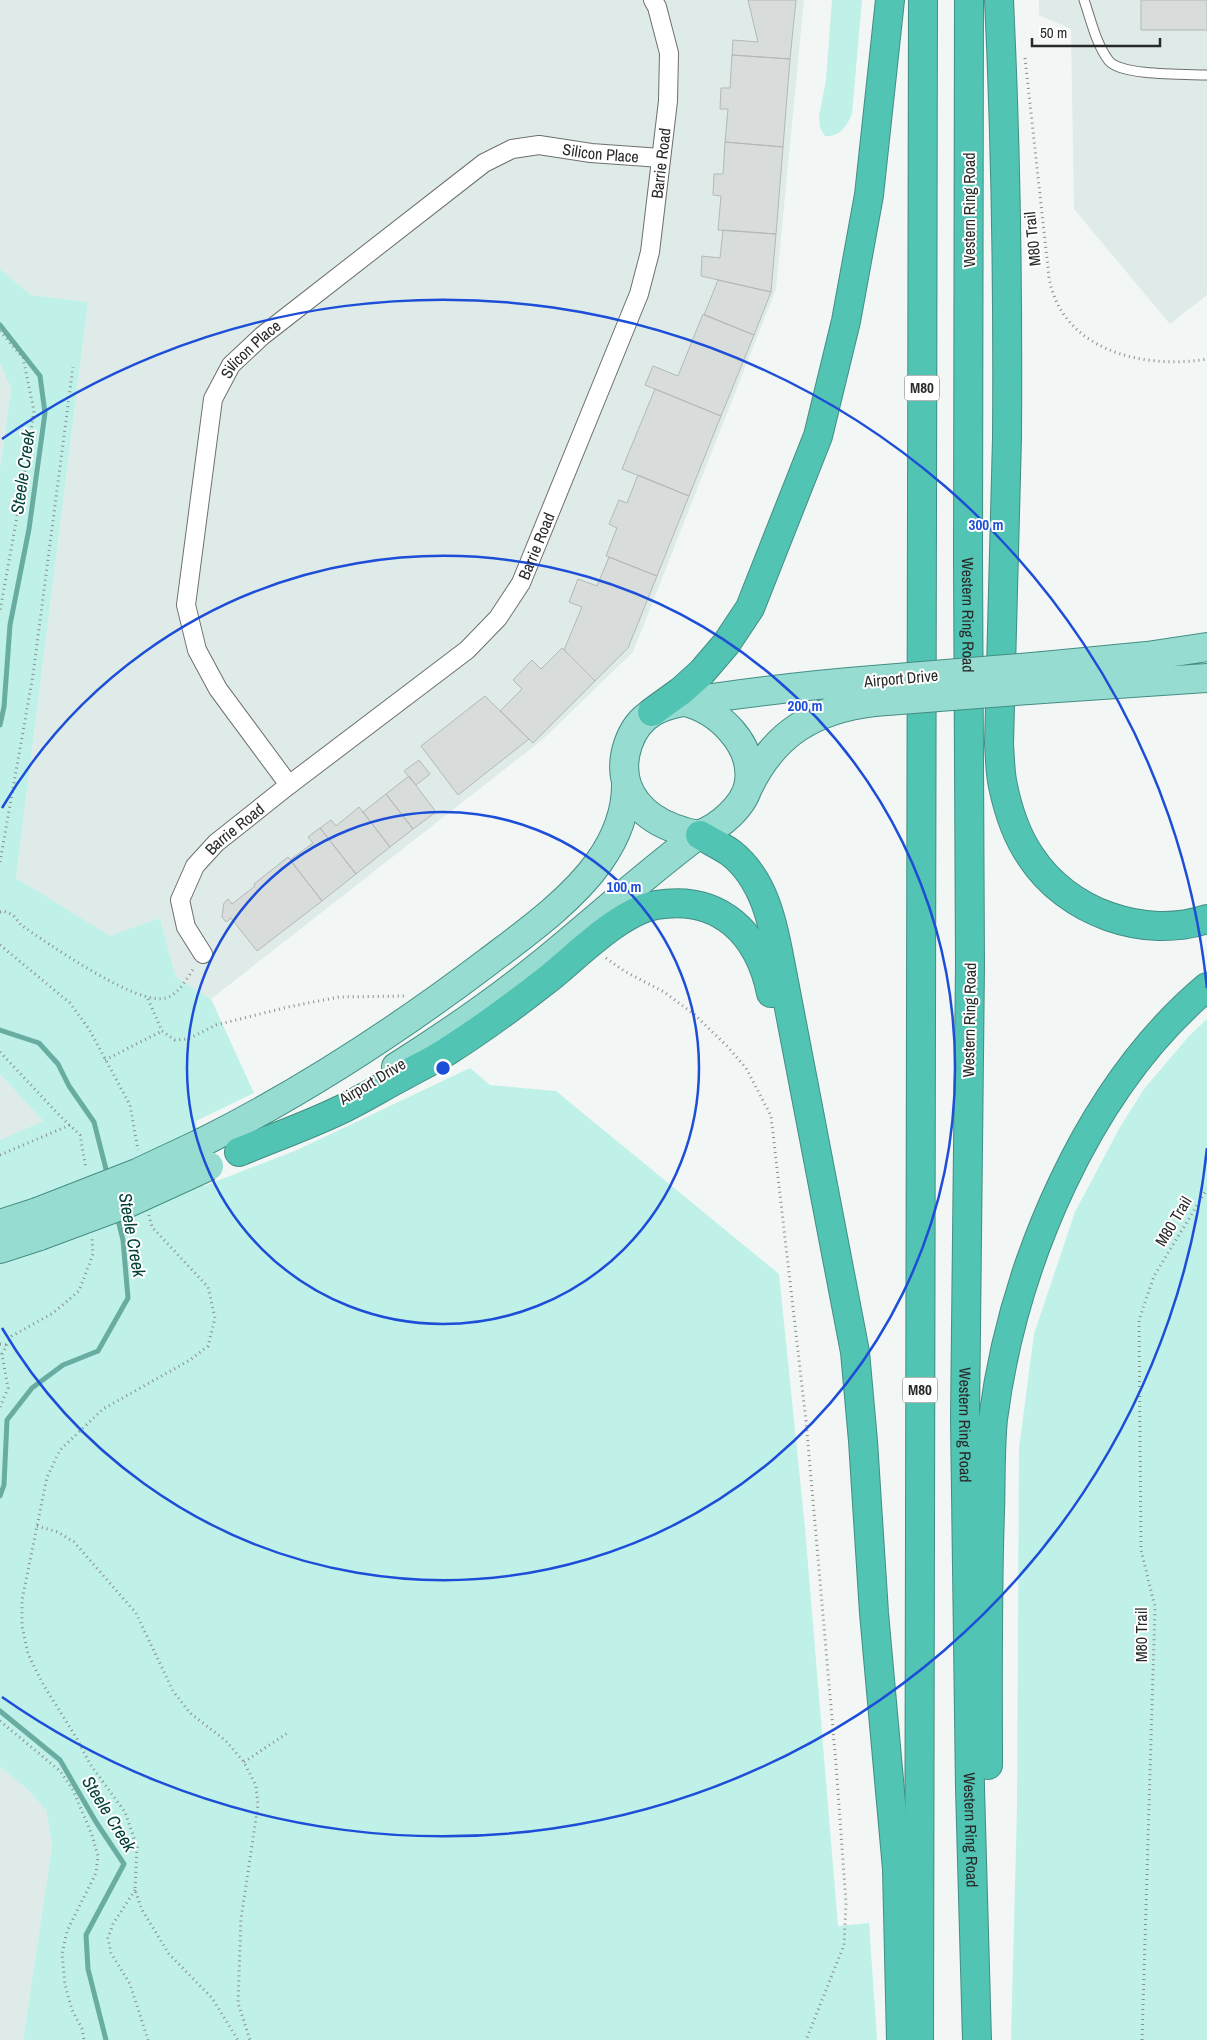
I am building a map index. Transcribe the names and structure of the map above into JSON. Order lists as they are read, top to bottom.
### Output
{
  "streets": {
    "highway": ["Western Ring Road", "M80"],
    "main road": ["Airport Drive"],
    "street": ["Silicon Place", "Barrie Road"],
    "path": ["M80 Trail"]
  },
  "crossings": [
    ["Silicon Place", "Barrie Road"]
  ],
  "water": ["Steele Creek"],
  "scale_bar": "50 m",
  "rings": ["300 m", "200 m", "100 m"]
}
